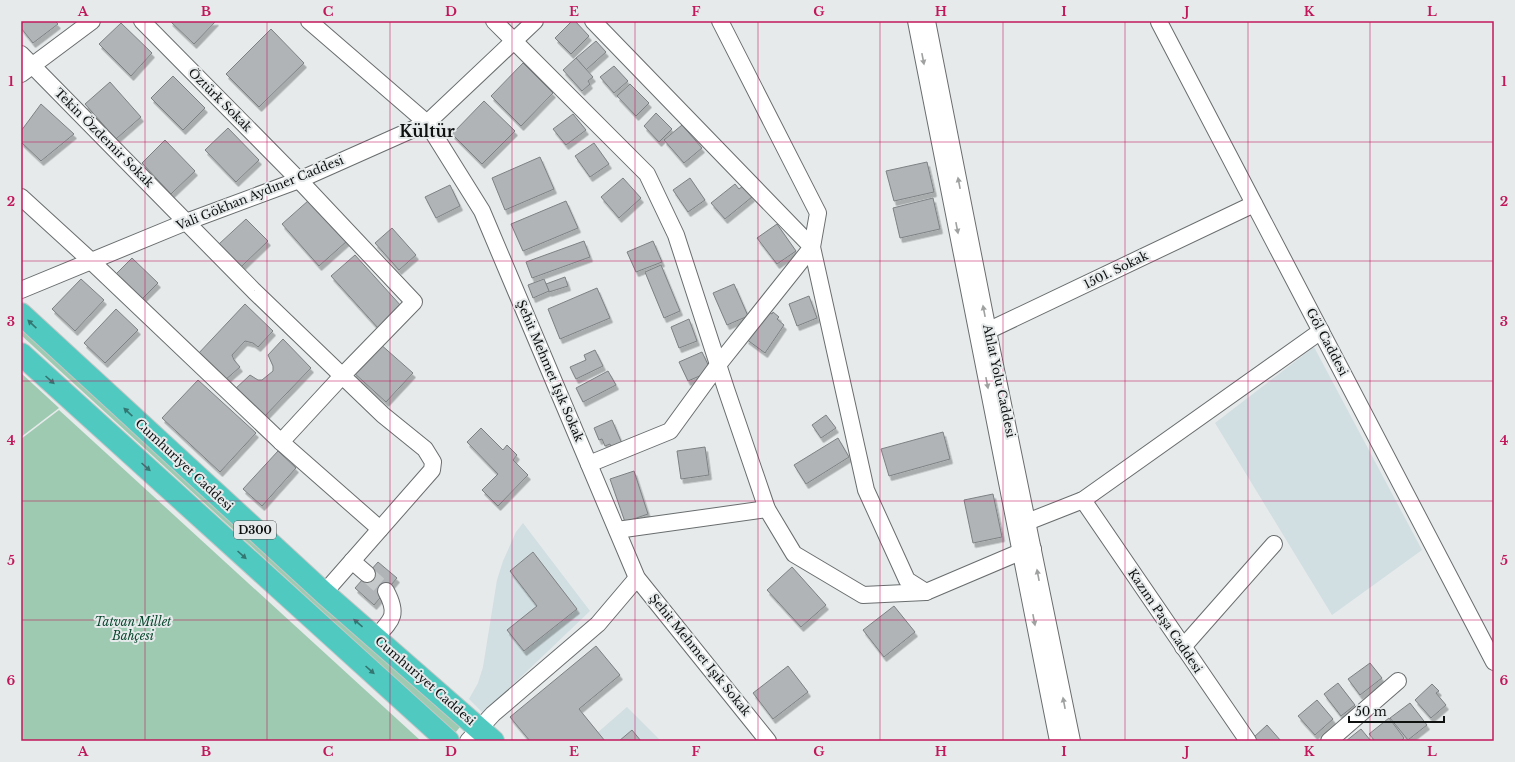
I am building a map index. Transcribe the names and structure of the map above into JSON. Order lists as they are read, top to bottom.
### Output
{
  "streets": {
    "highway": ["Cumhuriyet Caddesi", "D300"],
    "street": [
      "Öztürk Sokak",
      "Tekin Özdemir Sokak",
      "Vali Gökhan Aydıner Caddesi",
      "1501. Sokak",
      "Göl Caddesi",
      "Şehit Mehmet Işık Sokak",
      "Ahlat Yolu Caddesi",
      "Kazım Paşa Caddesi"
    ]
  },
  "crossings": [
    ["Öztürk Sokak", "Tekin Özdemir Sokak"],
    ["Öztürk Sokak", "Vali Gökhan Aydıner Caddesi"],
    ["Tekin Özdemir Sokak", "Vali Gökhan Aydıner Caddesi"],
    ["Tekin Özdemir Sokak", "Cumhuriyet Caddesi"],
    ["Vali Gökhan Aydıner Caddesi", "Şehit Mehmet Işık Sokak"],
    ["1501. Sokak", "Göl Caddesi"],
    ["1501. Sokak", "Ahlat Yolu Caddesi"]
  ],
  "districts": ["Kültür"],
  "parks": ["Tatvan Millet Bahçesi"],
  "scale_bar": "50 m",
  "grid": {
    "columns": [
      "A",
      "B",
      "C",
      "D",
      "E",
      "F",
      "G",
      "H",
      "I",
      "J",
      "K",
      "L"
    ],
    "rows": [
      "1",
      "2",
      "3",
      "4",
      "5",
      "6"
    ]
  }
}
